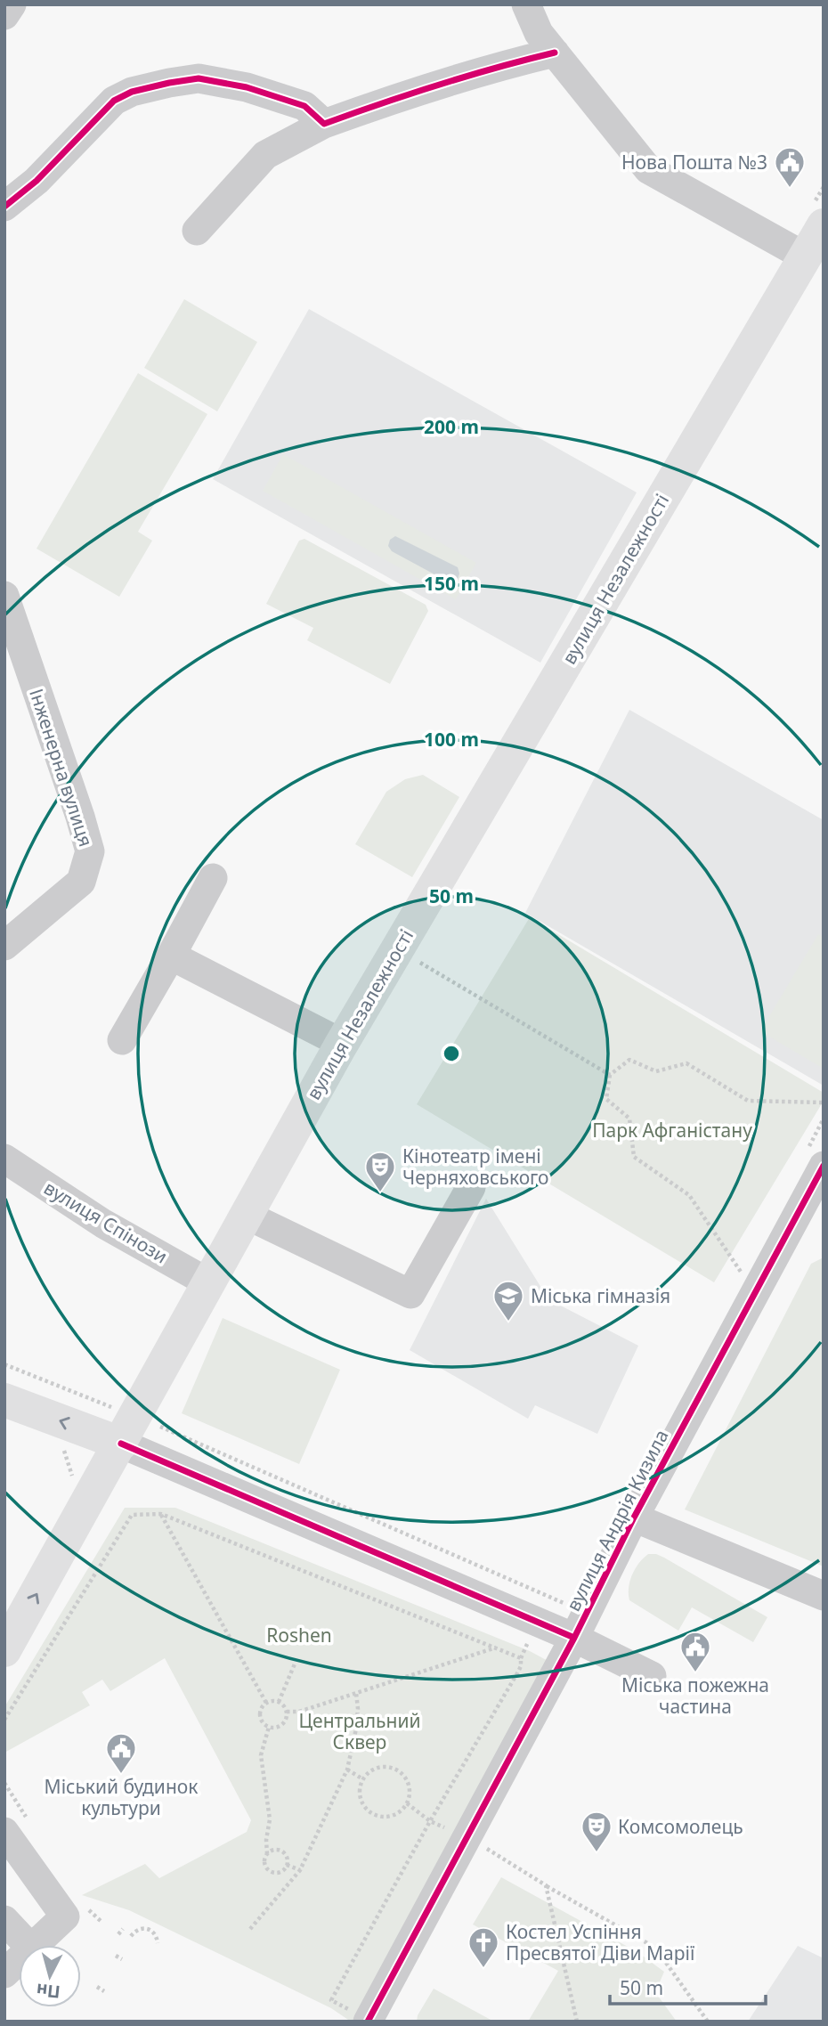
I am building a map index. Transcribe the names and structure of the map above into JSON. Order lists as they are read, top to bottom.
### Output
{
  "streets": {
    "main road": ["вулиця Незалежності"],
    "street": ["Інженерна вулиця", "вулиця Спінози", "вулиця Андрія Кизила"]
  },
  "crossings": [
    ["вулиця Незалежності", "вулиця Спінози"]
  ],
  "parks": ["Парк Афганістану", "Roshen", "Центральний Сквер"],
  "places": {
    "public building": ["Нова Пошта №3", "Міська пожежна частина", "Міський будинок культури"],
    "theatre": ["Кінотеатр імені Черняховського", "Комсомолець"],
    "school or university": ["Міська гімназія"],
    "church": ["Костел Успіння Пресвятої Діви Марії"]
  },
  "scale_bar": "50 m",
  "north": "bottom",
  "rings": [
    "200 m",
    "150 m",
    "100 m",
    "50 m"
  ]
}
